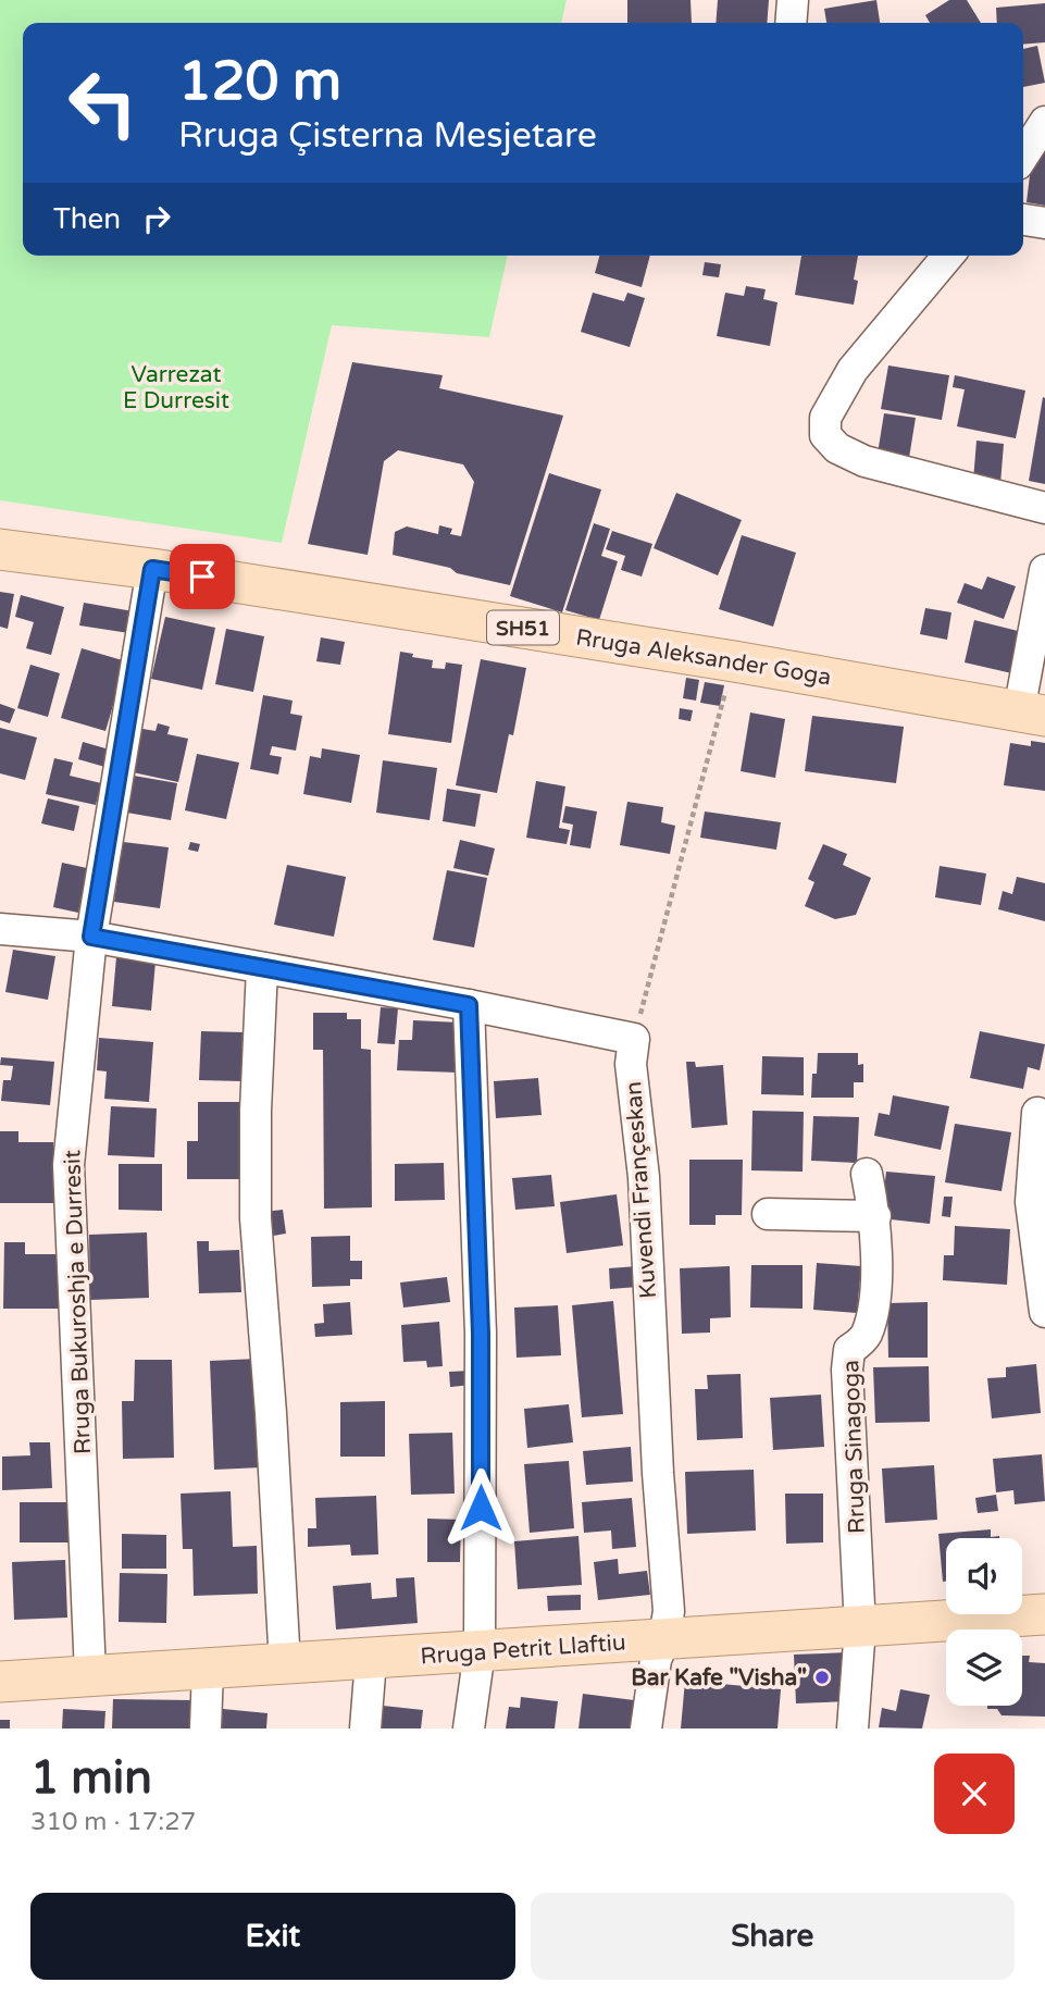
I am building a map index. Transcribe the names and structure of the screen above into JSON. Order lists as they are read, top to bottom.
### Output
{
  "streets": {
    "main road": ["SH51", "Rruga Aleksander Goga", "Rruga Petrit Llaftiu"],
    "street": ["Kuvendi Françeskan", "Rruga Bukuroshja e Durresit", "Rruga Sinagoga"]
  },
  "crossings": [
    ["Rruga Aleksander Goga", "Rruga Bukuroshja e Durresit"],
    ["Kuvendi Françeskan", "Rruga Petrit Llaftiu"],
    ["Rruga Bukuroshja e Durresit", "Rruga Petrit Llaftiu"],
    ["Rruga Sinagoga", "Rruga Petrit Llaftiu"]
  ],
  "parks": ["Varrezat E Durresit"],
  "places": ["Bar Kafe \"Visha\""],
  "page": {
    "turn": ["120 m", "Rruga Çisterna Mesjetare"],
    "then": "Then",
    "heading": ["1 min", "310 m · 17:27"],
    "buttons": ["Exit", "Share"]
  }
}
